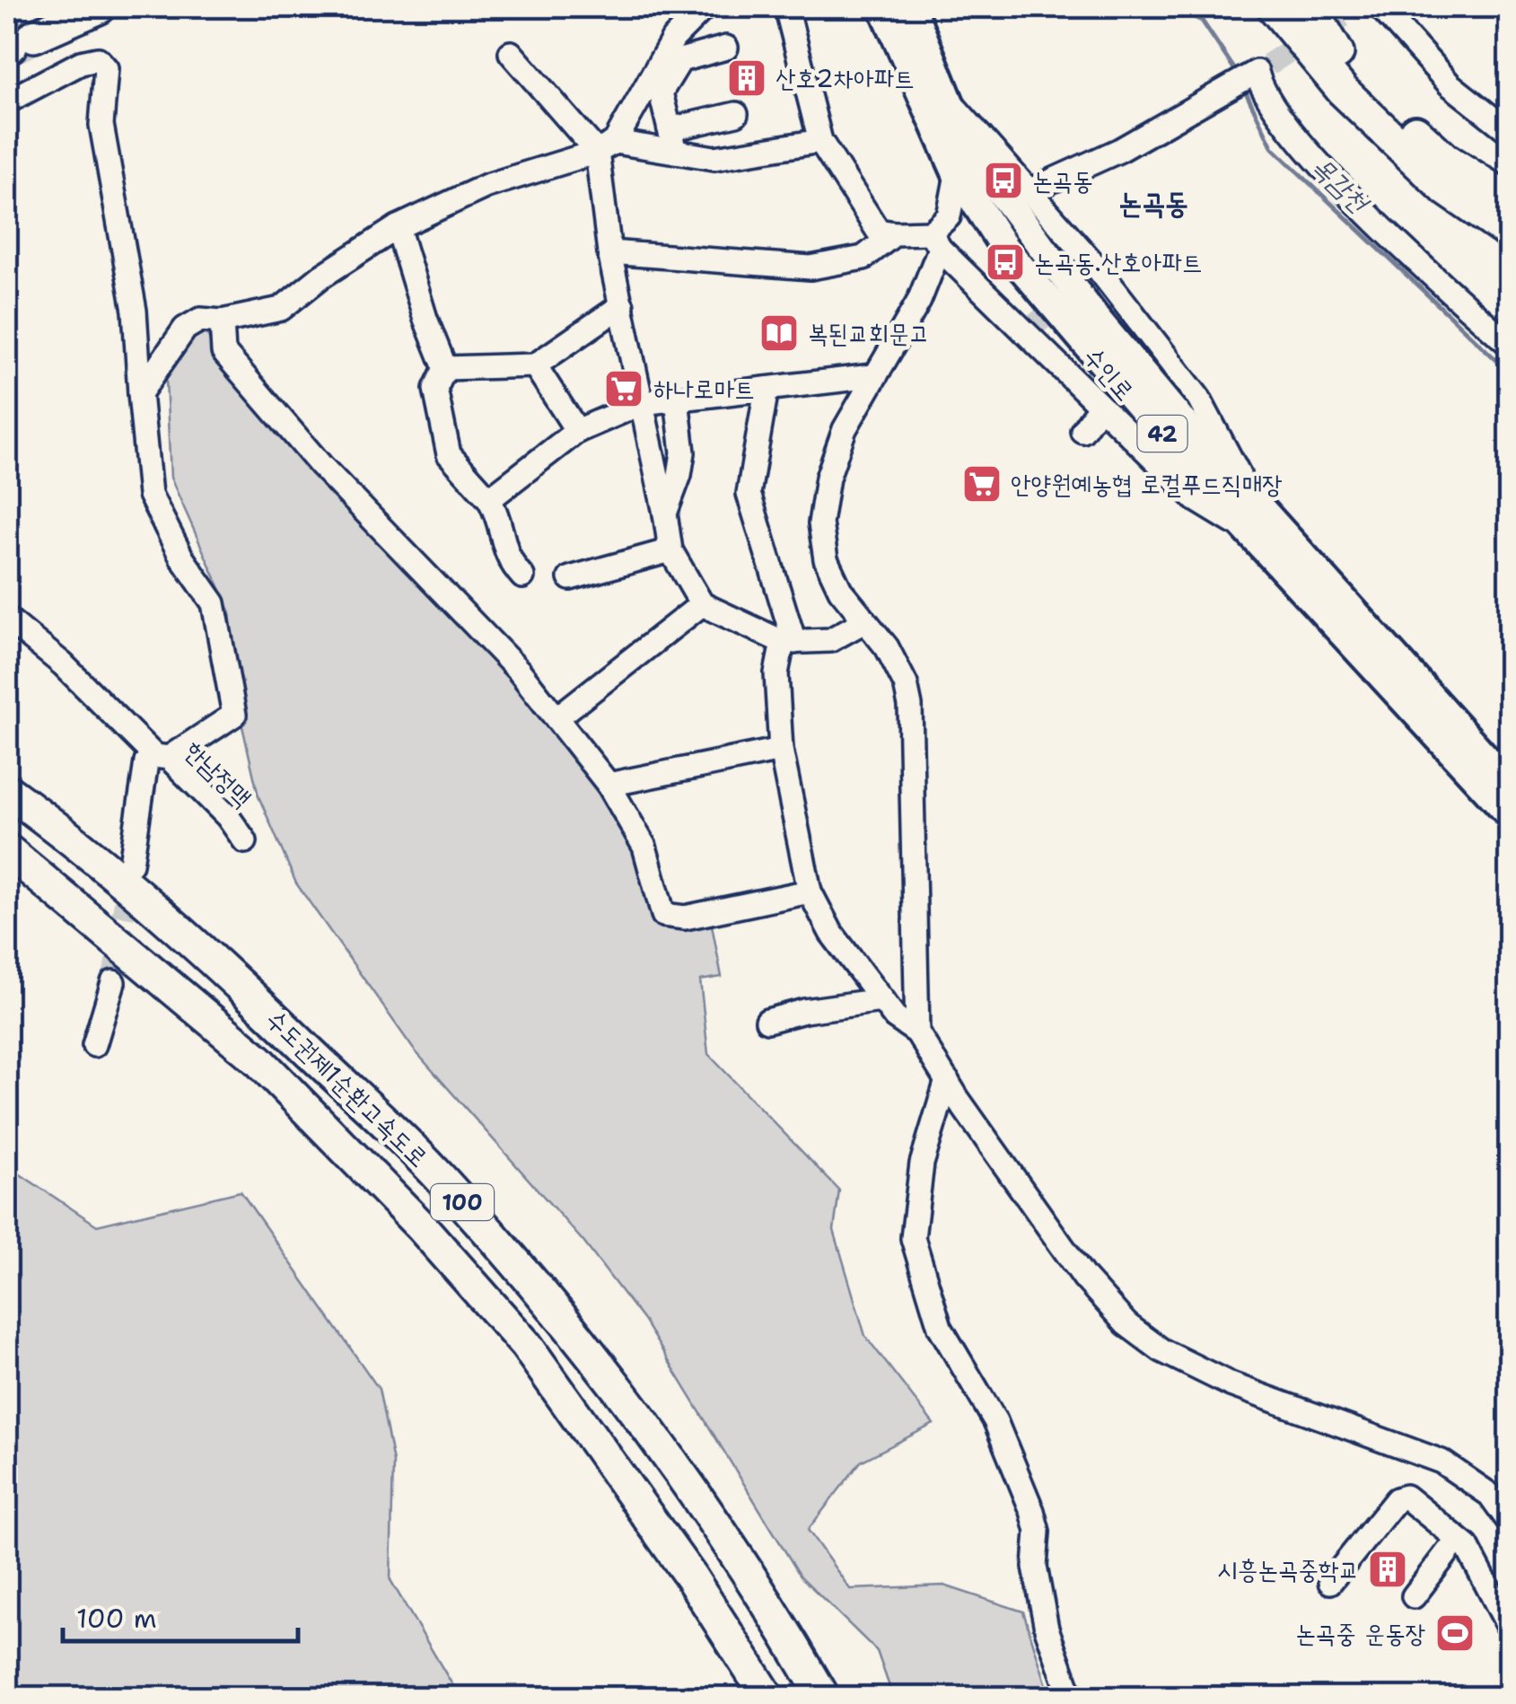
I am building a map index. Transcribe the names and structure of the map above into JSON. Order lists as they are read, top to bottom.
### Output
{
  "streets": {
    "highway": ["수도권제1순환고속도로", "100"],
    "main road": ["수인로", "42"],
    "street": ["한남정맥"]
  },
  "districts": ["논곡동"],
  "water": ["목감천"],
  "places": {
    "building": ["산호2차아파트", "시흥논곡중학교"],
    "bus stop": ["논곡동", "논곡동.산호아파트"],
    "library": ["복된교회문고"],
    "supermarket": ["하나로마트", "안양원예농협 로컬푸드직매장"],
    "sports": ["논곡중 운동장"]
  },
  "scale_bar": "100 m"
}
